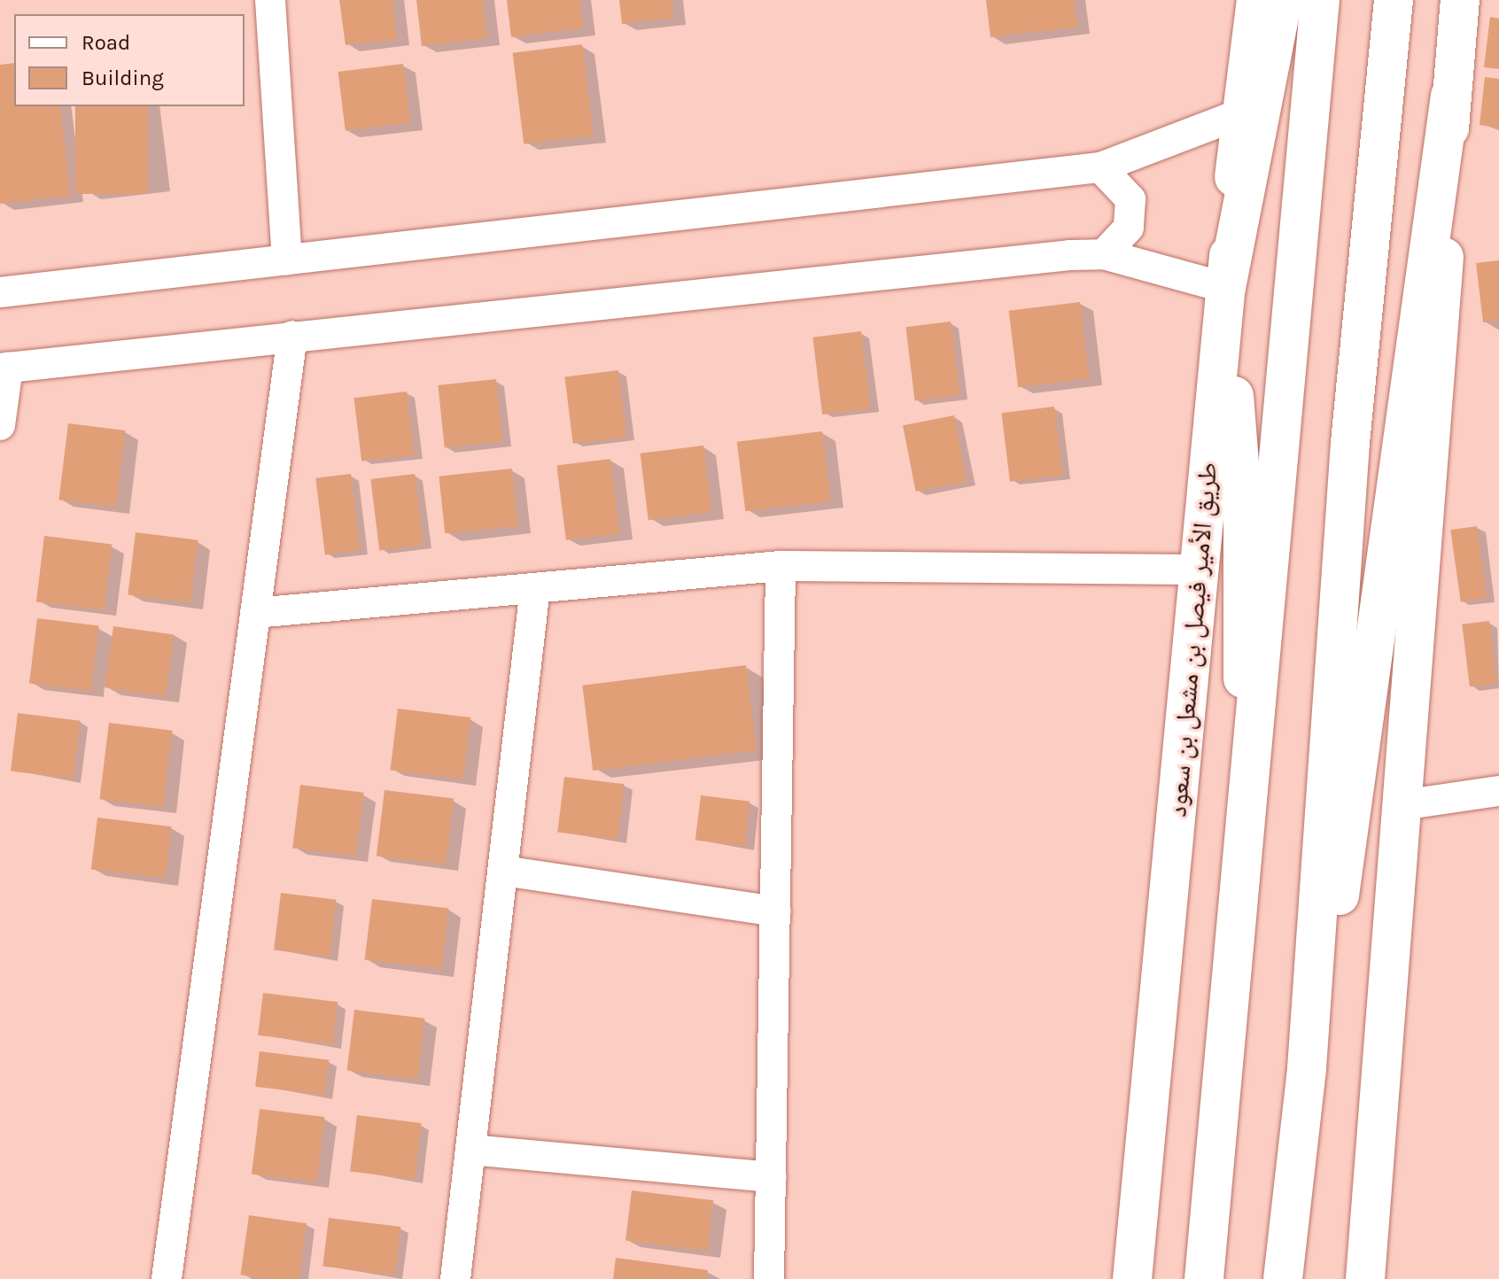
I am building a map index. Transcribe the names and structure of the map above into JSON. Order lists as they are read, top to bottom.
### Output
{
  "streets": {
    "main road": ["طريق الأمير فيصل بن مشعل بن سعود"]
  },
  "legend": ["Road", "Building"]
}
